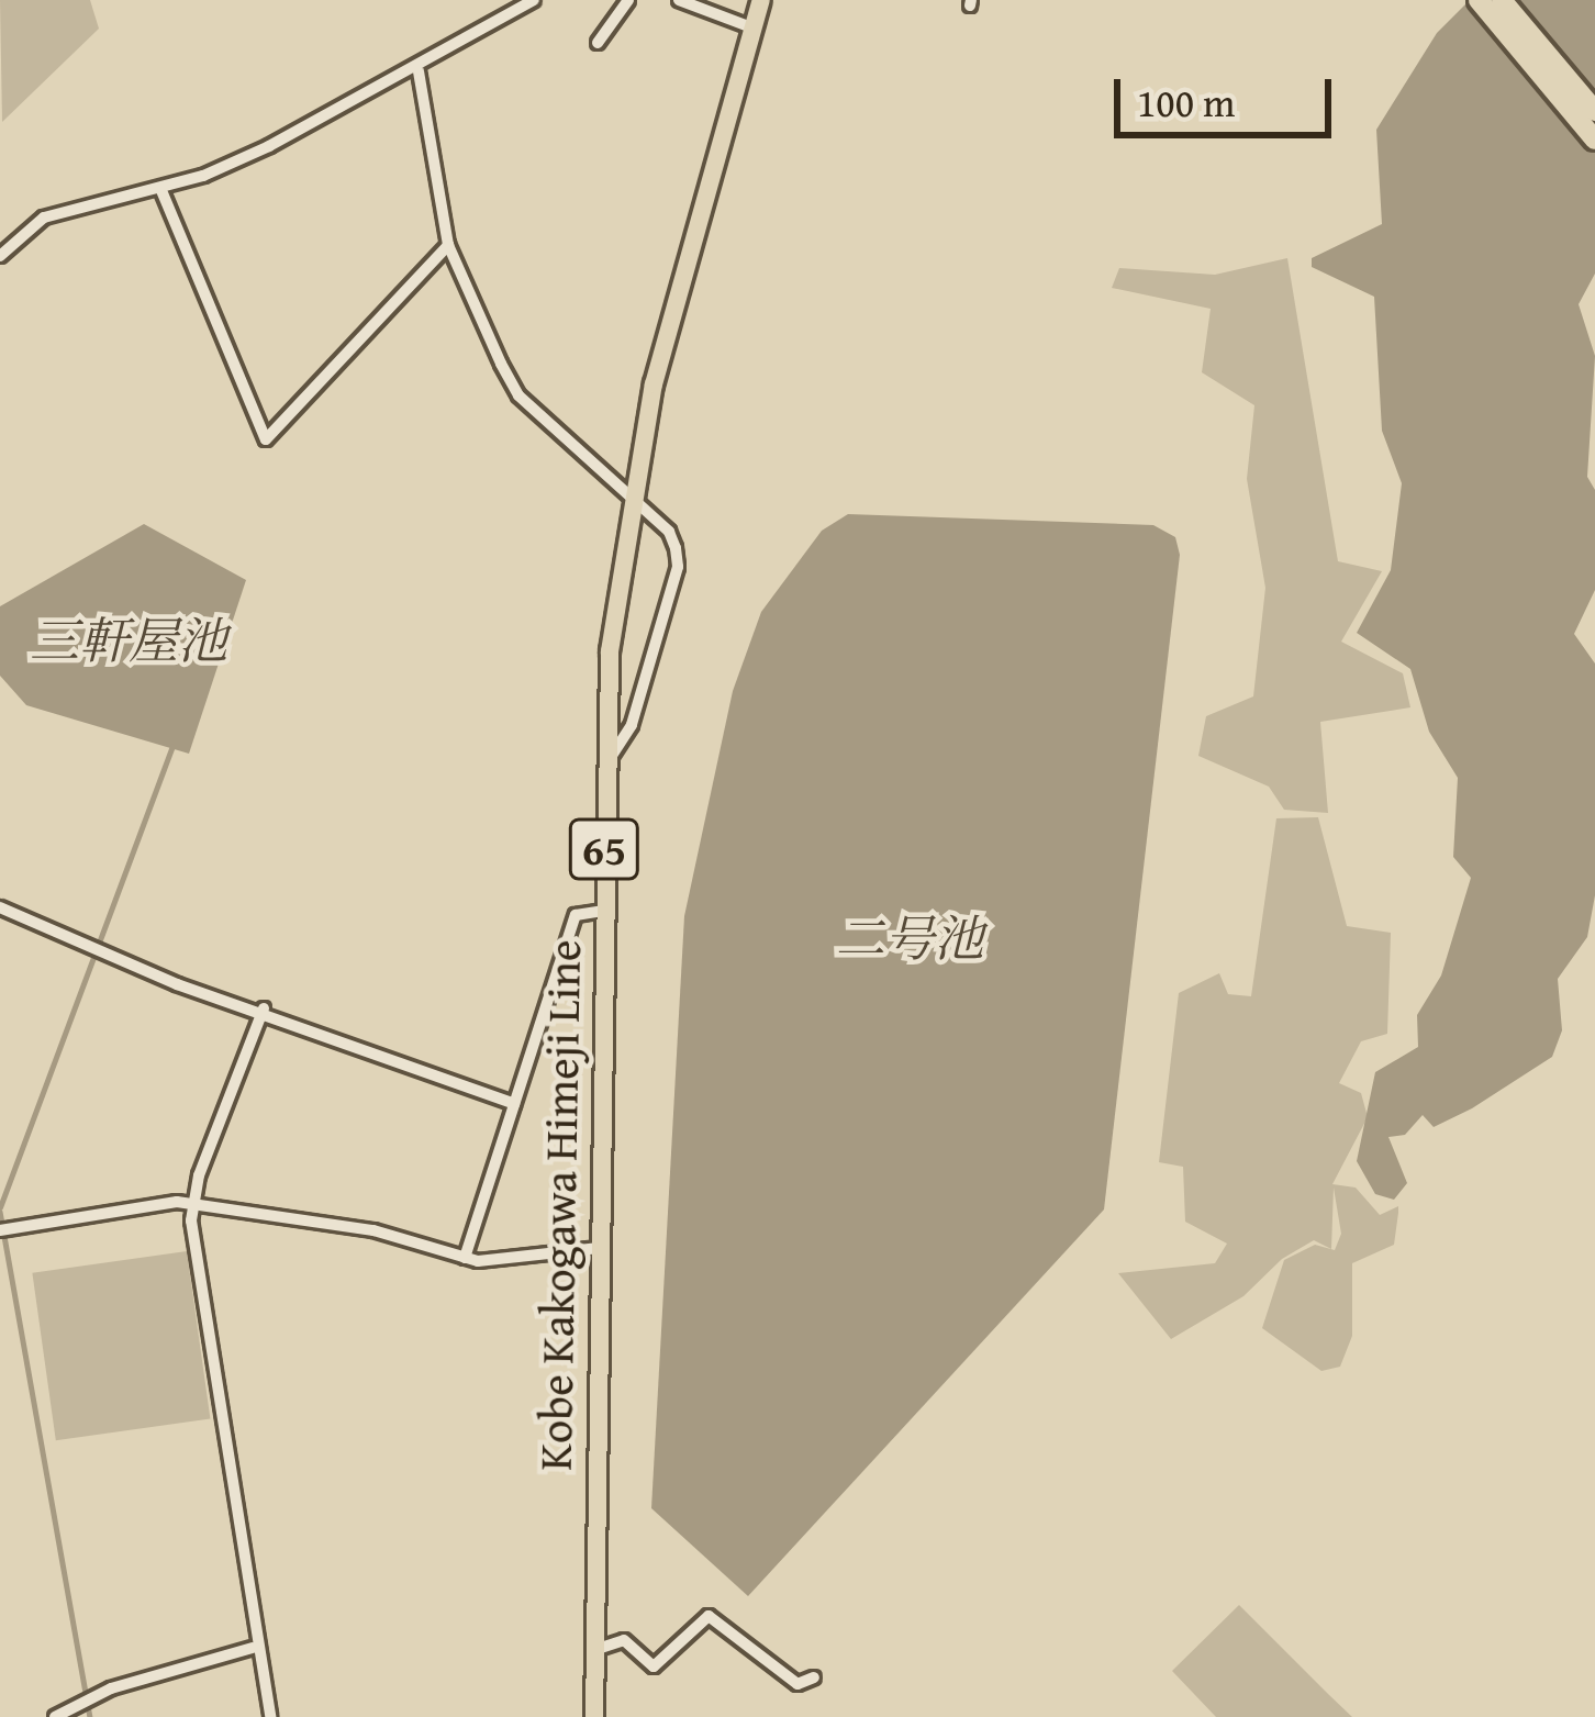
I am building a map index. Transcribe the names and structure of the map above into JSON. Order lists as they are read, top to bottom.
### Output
{
  "streets": {
    "main road": ["65", "Kobe Kakogawa Himeji Line"]
  },
  "water": ["三軒屋池", "二号池"],
  "scale_bar": "100 m"
}
